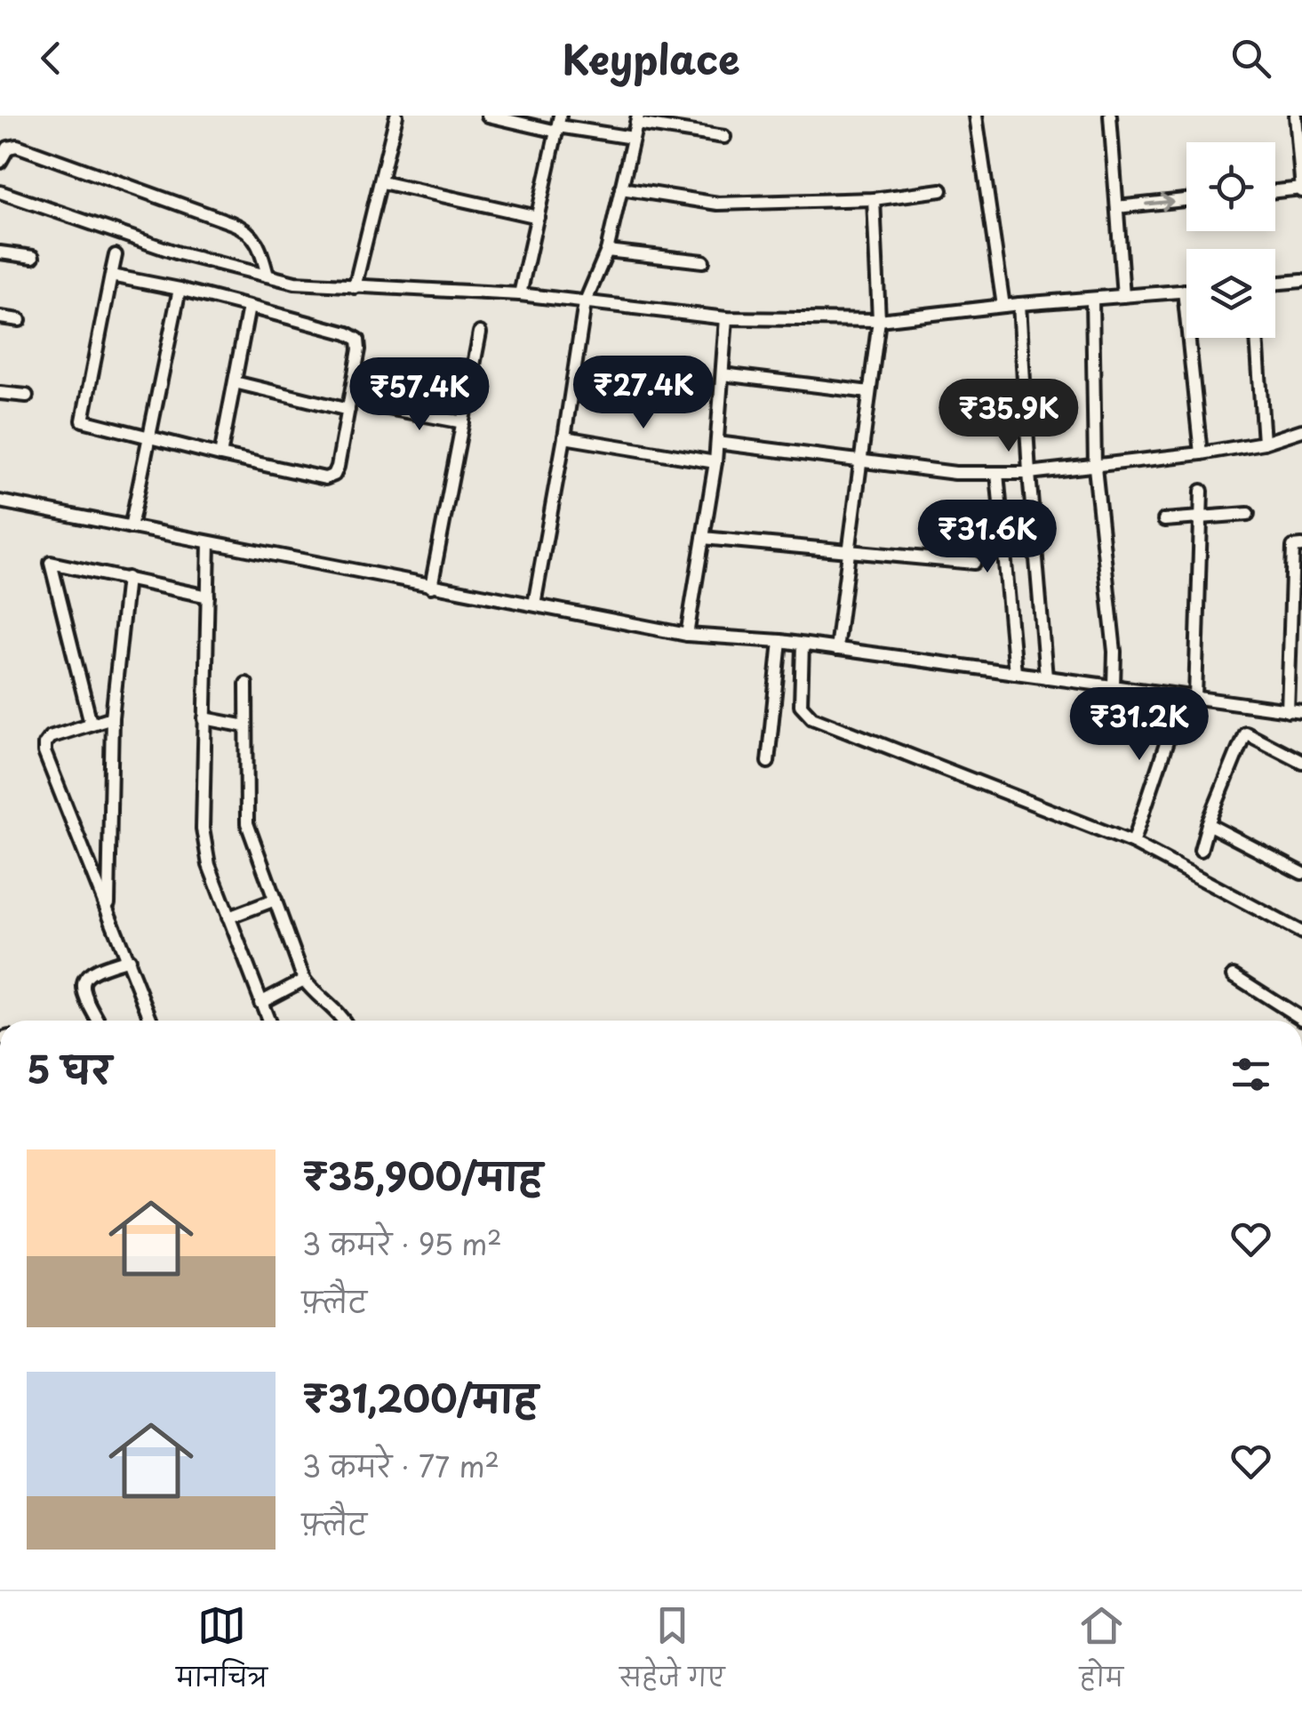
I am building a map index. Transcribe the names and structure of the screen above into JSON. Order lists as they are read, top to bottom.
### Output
{
  "page": {
    "header": "Keyplace",
    "price": [
      "₹27.4K",
      "₹57.4K",
      "₹35.9K",
      "₹31.6K",
      "₹31.2K"
    ],
    "heading": "5 घर",
    "list": [
      {
        "name": "₹35,900/माह",
        "note": "3 कमरे · 95 m² · फ़्लैट"
      },
      {
        "name": "₹31,200/माह",
        "note": "3 कमरे · 77 m² · फ़्लैट"
      }
    ],
    "tabs": ["मानचित्र", "सहेजे गए", "होम"]
  }
}
